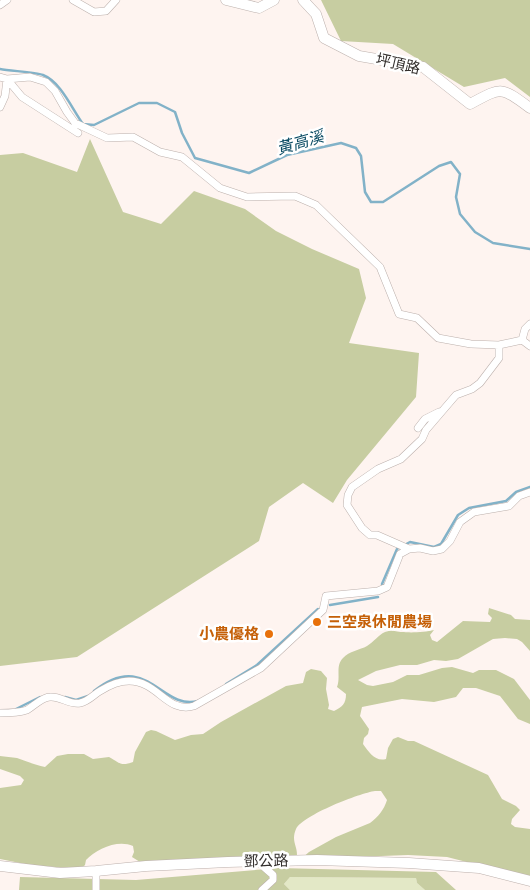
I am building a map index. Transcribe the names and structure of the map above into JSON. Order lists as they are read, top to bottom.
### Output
{
  "streets": {
    "street": ["坪頂路", "鄧公路"]
  },
  "water": ["黃高溪"],
  "places": ["三空泉休閒農場", "小農優格"]
}
